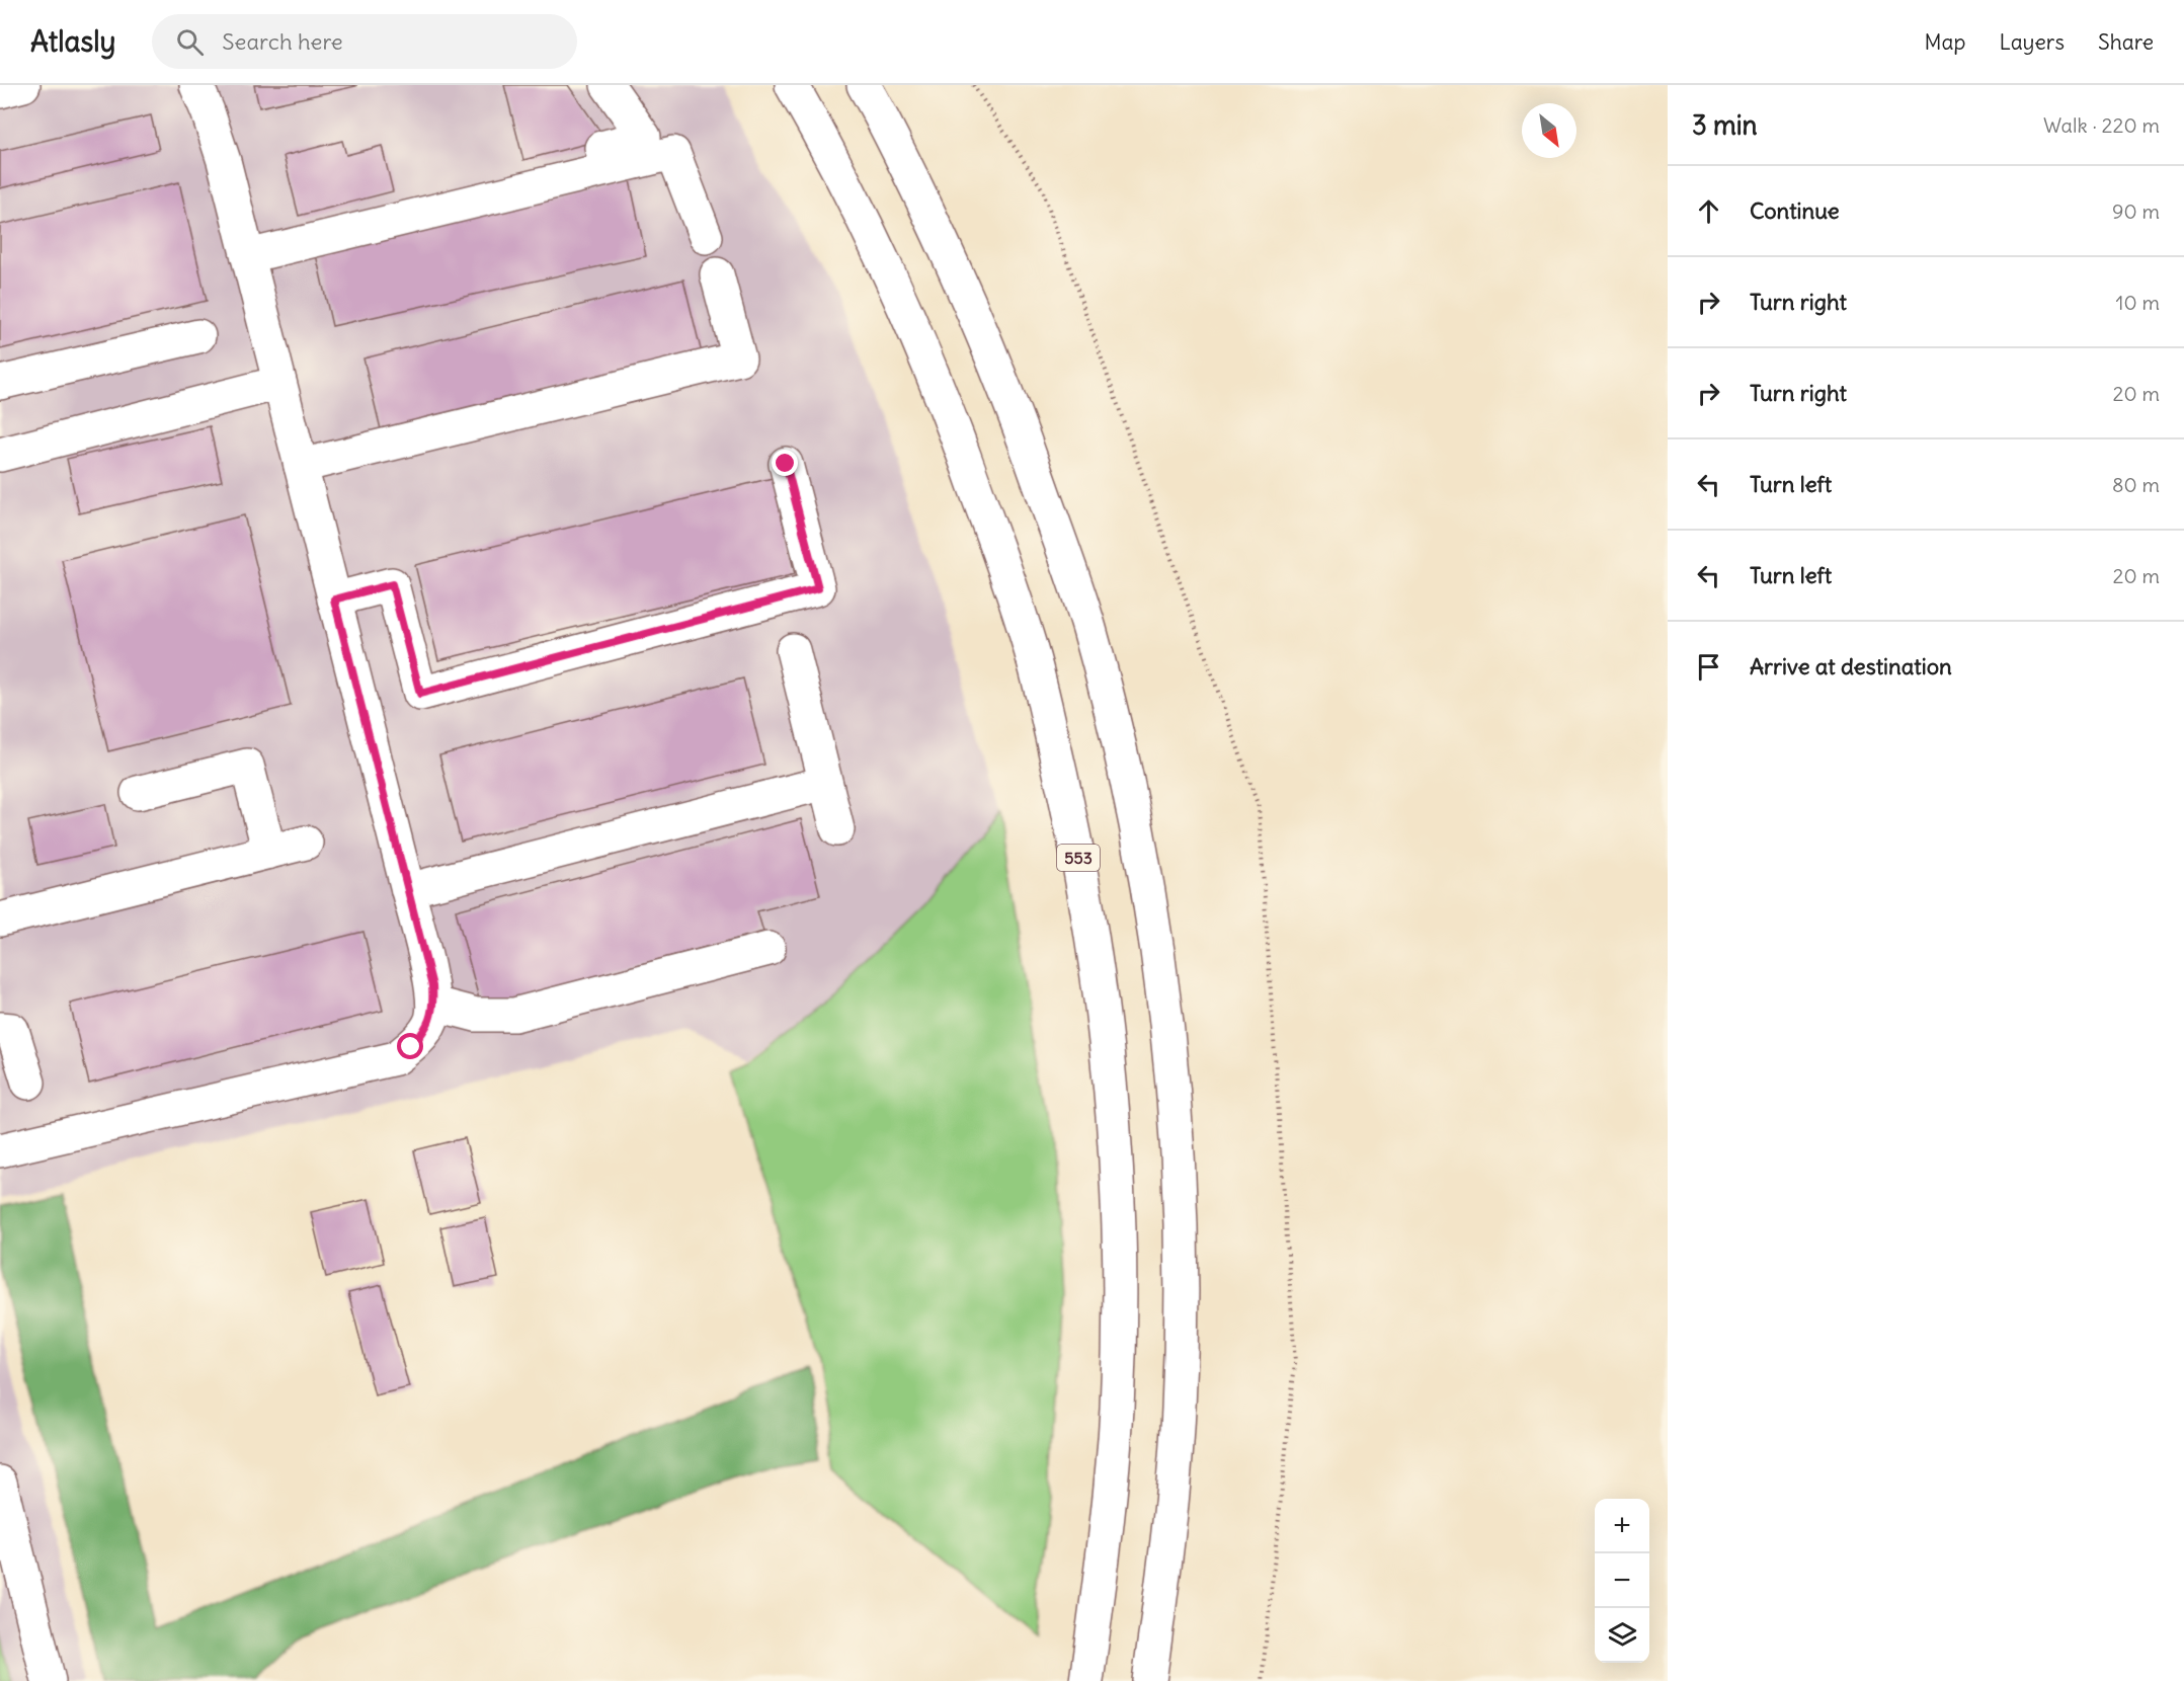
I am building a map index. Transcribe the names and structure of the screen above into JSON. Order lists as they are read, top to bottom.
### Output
{
  "streets": {
    "main road": ["553"]
  },
  "north": "bottom right",
  "page": {
    "header": "Atlasly",
    "search": "Search here",
    "nav": ["Map", "Layers", "Share"],
    "heading": ["3 min", "Walk · 220 m"],
    "list": [
      ["Continue", "90 m"],
      ["Turn right", "10 m"],
      ["Turn right", "20 m"],
      ["Turn left", "80 m"],
      ["Turn left", "20 m"],
      "Arrive at destination"
    ],
    "map_buttons": ["+", "−"]
  }
}
